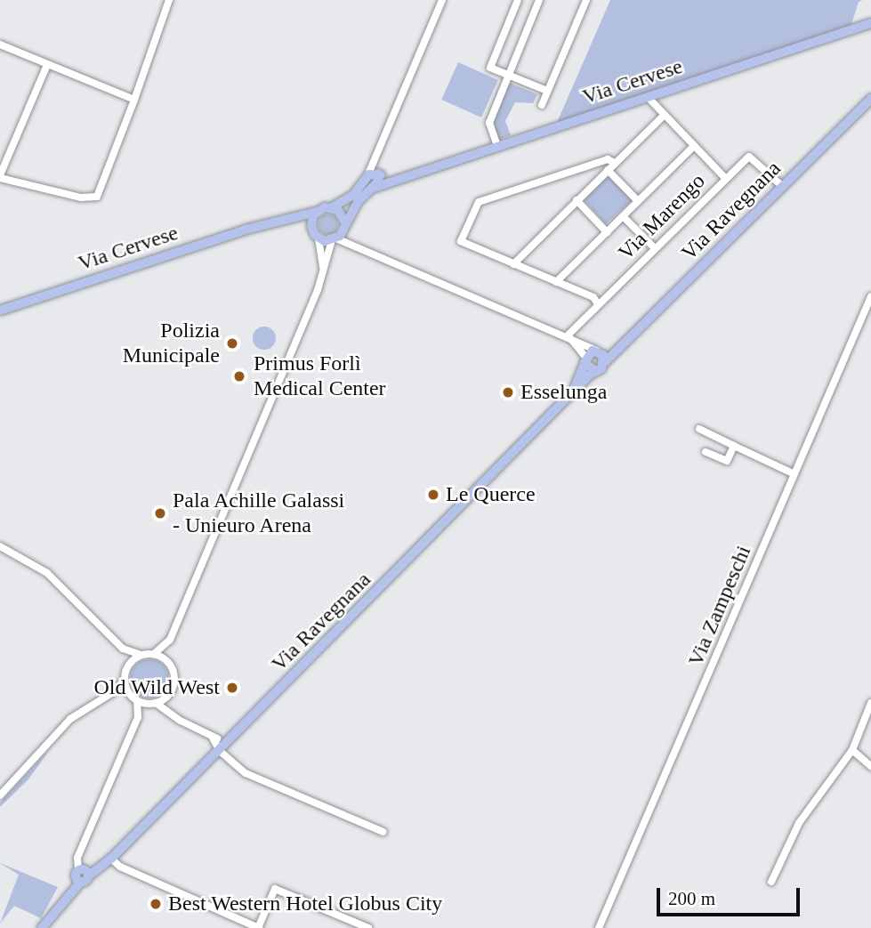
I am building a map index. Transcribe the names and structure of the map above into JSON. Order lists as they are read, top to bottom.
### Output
{
  "streets": {
    "main road": ["Via Cervese", "Via Ravegnana"],
    "street": ["Via Marengo", "Via Zampeschi"]
  },
  "crossings": [
    ["Via Ravegnana", "Via Marengo"]
  ],
  "places": [
    "Polizia Municipale",
    "Primus Forlì Medical Center",
    "Esselunga",
    "Le Querce",
    "Pala Achille Galassi - Unieuro Arena",
    "Old Wild West",
    "Best Western Hotel Globus City"
  ],
  "scale_bar": "200 m"
}
